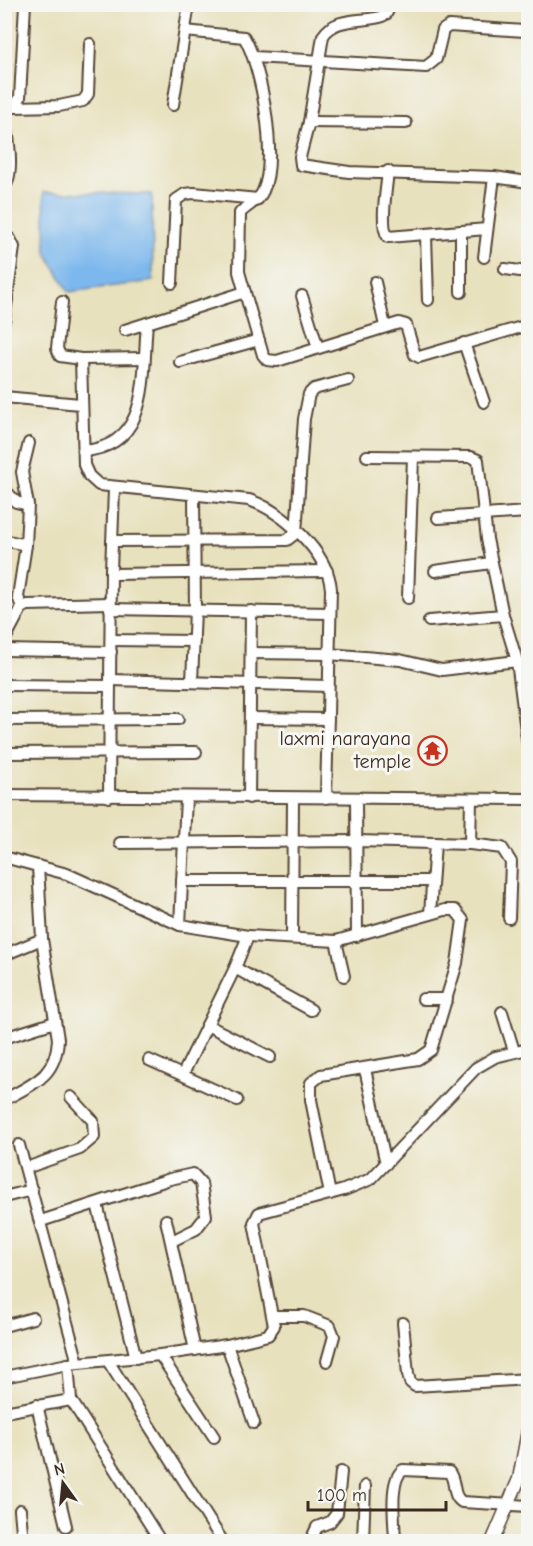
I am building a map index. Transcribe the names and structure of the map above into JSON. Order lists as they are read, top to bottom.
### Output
{
  "places": {
    "temple": ["laxmi narayana temple"]
  },
  "scale_bar": "100 m",
  "north": "top"
}
